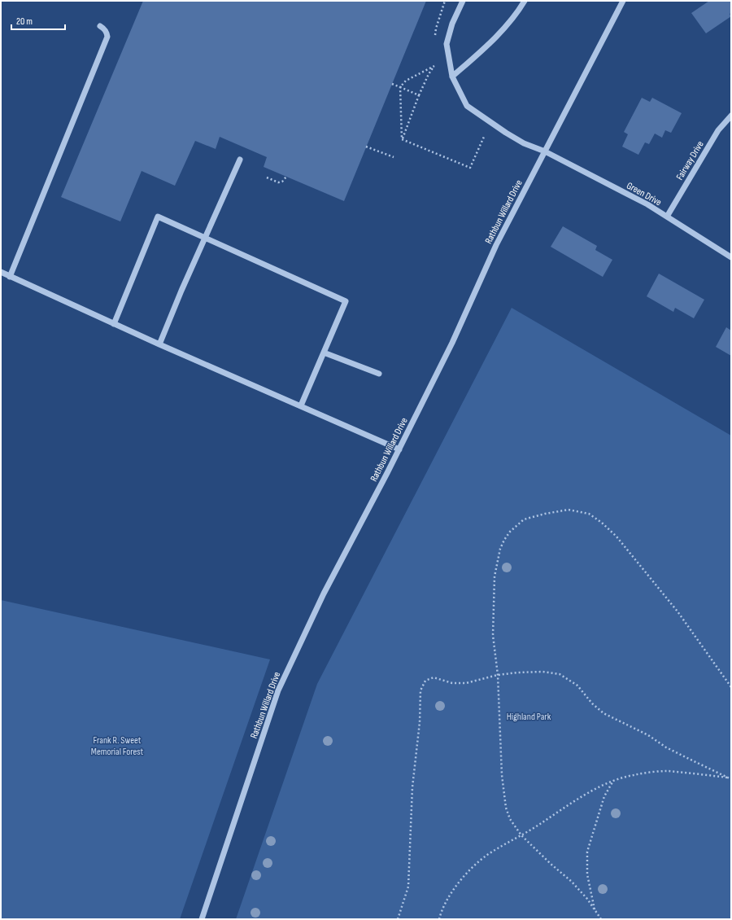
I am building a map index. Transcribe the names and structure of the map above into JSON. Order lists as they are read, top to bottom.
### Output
{
  "streets": {
    "street": ["Fairway Drive", "Green Drive", "Rathbun Willard Drive"]
  },
  "crossings": [
    ["Fairway Drive", "Green Drive"],
    ["Green Drive", "Rathbun Willard Drive"]
  ],
  "parks": ["Highland Park", "Frank R. Sweet Memorial Forest"],
  "scale_bar": "20 m"
}
